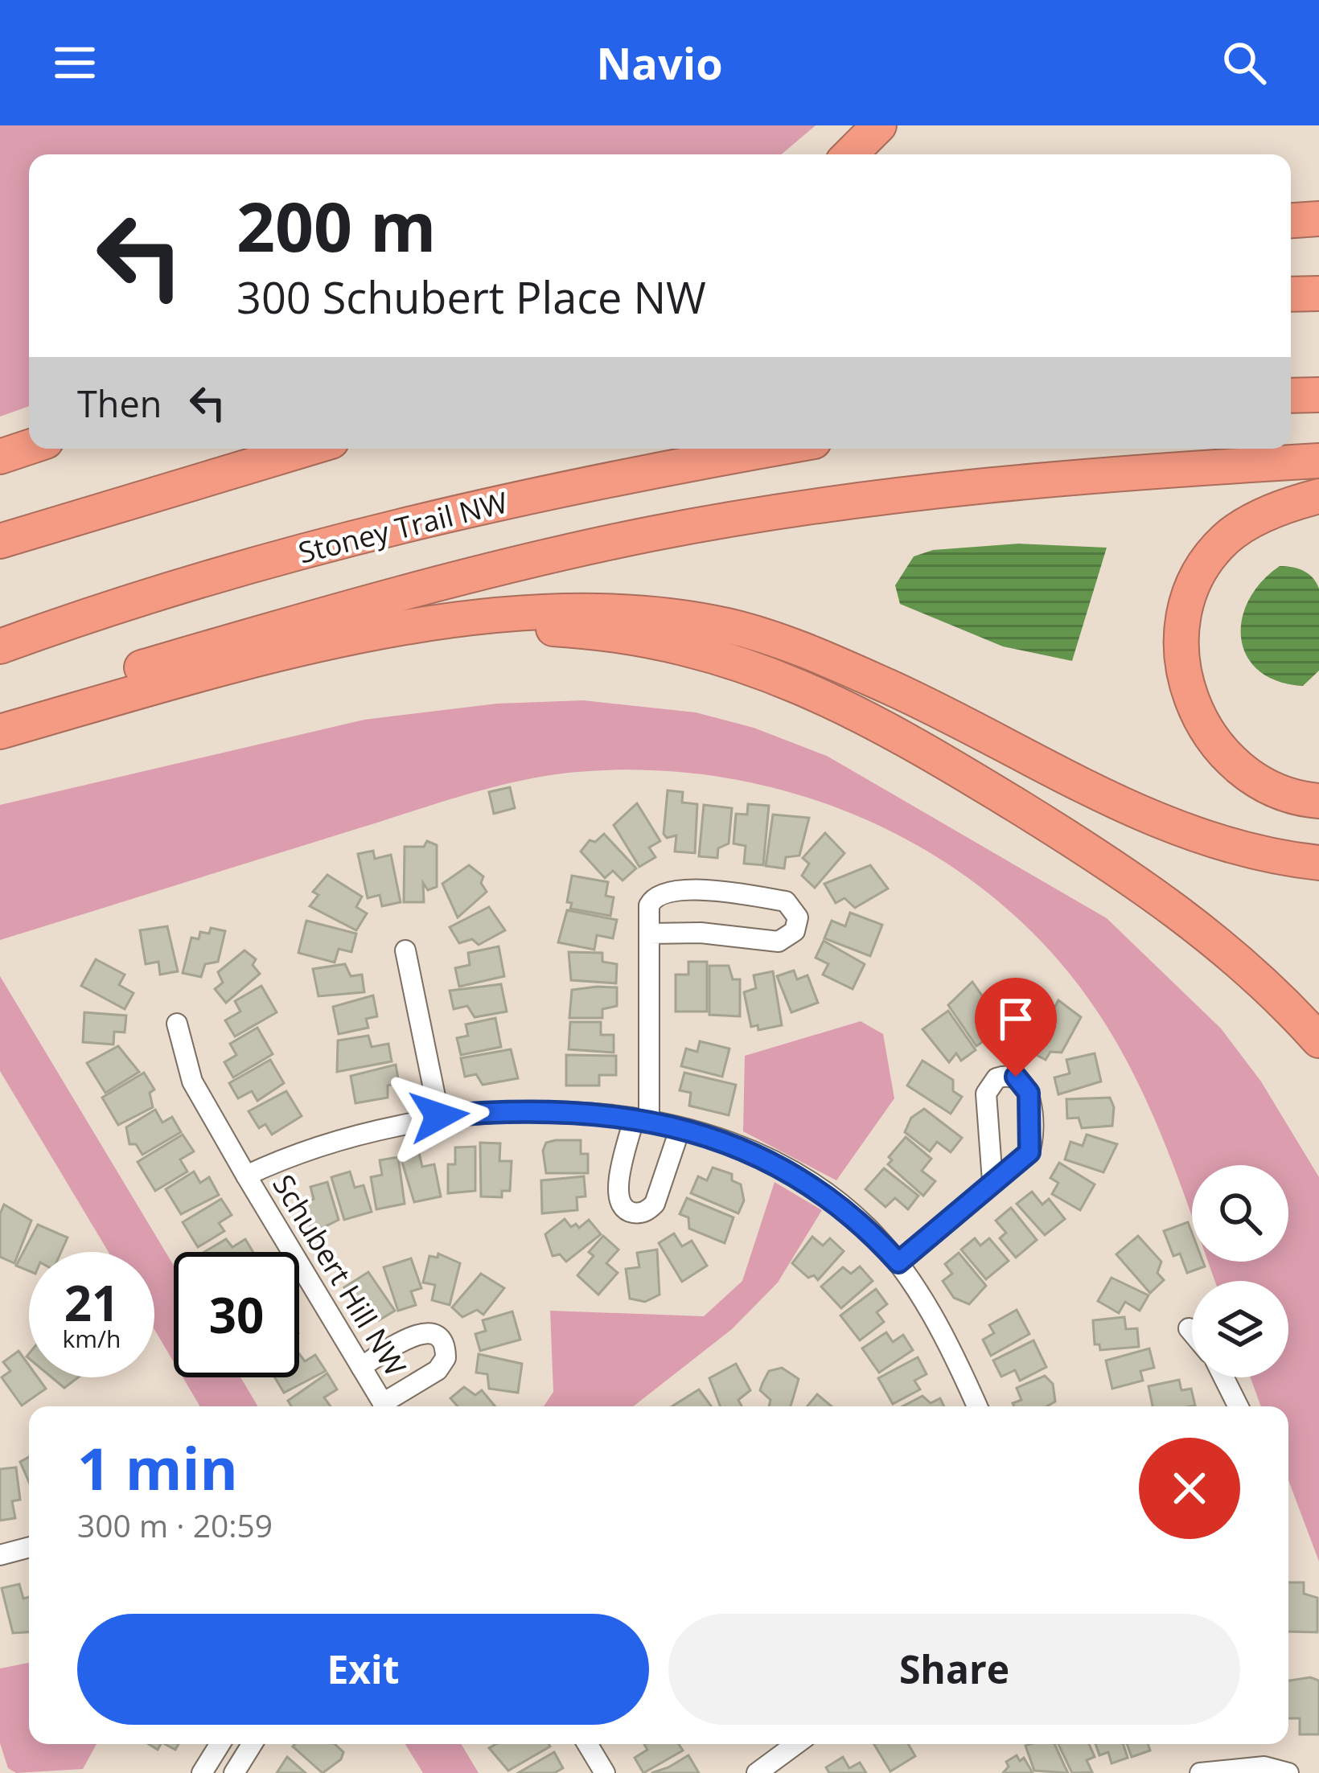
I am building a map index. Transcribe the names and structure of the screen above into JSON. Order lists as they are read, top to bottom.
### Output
{
  "streets": {
    "highway": ["Stoney Trail NW"],
    "street": ["Schubert Hill NW"]
  },
  "page": {
    "header": "Navio",
    "turn": ["200 m", "300 Schubert Place NW"],
    "then": "Then",
    "speed": "21 km/h",
    "limit": "30",
    "heading": ["1 min", "300 m · 20:59"],
    "buttons": ["Exit", "Share"]
  }
}
